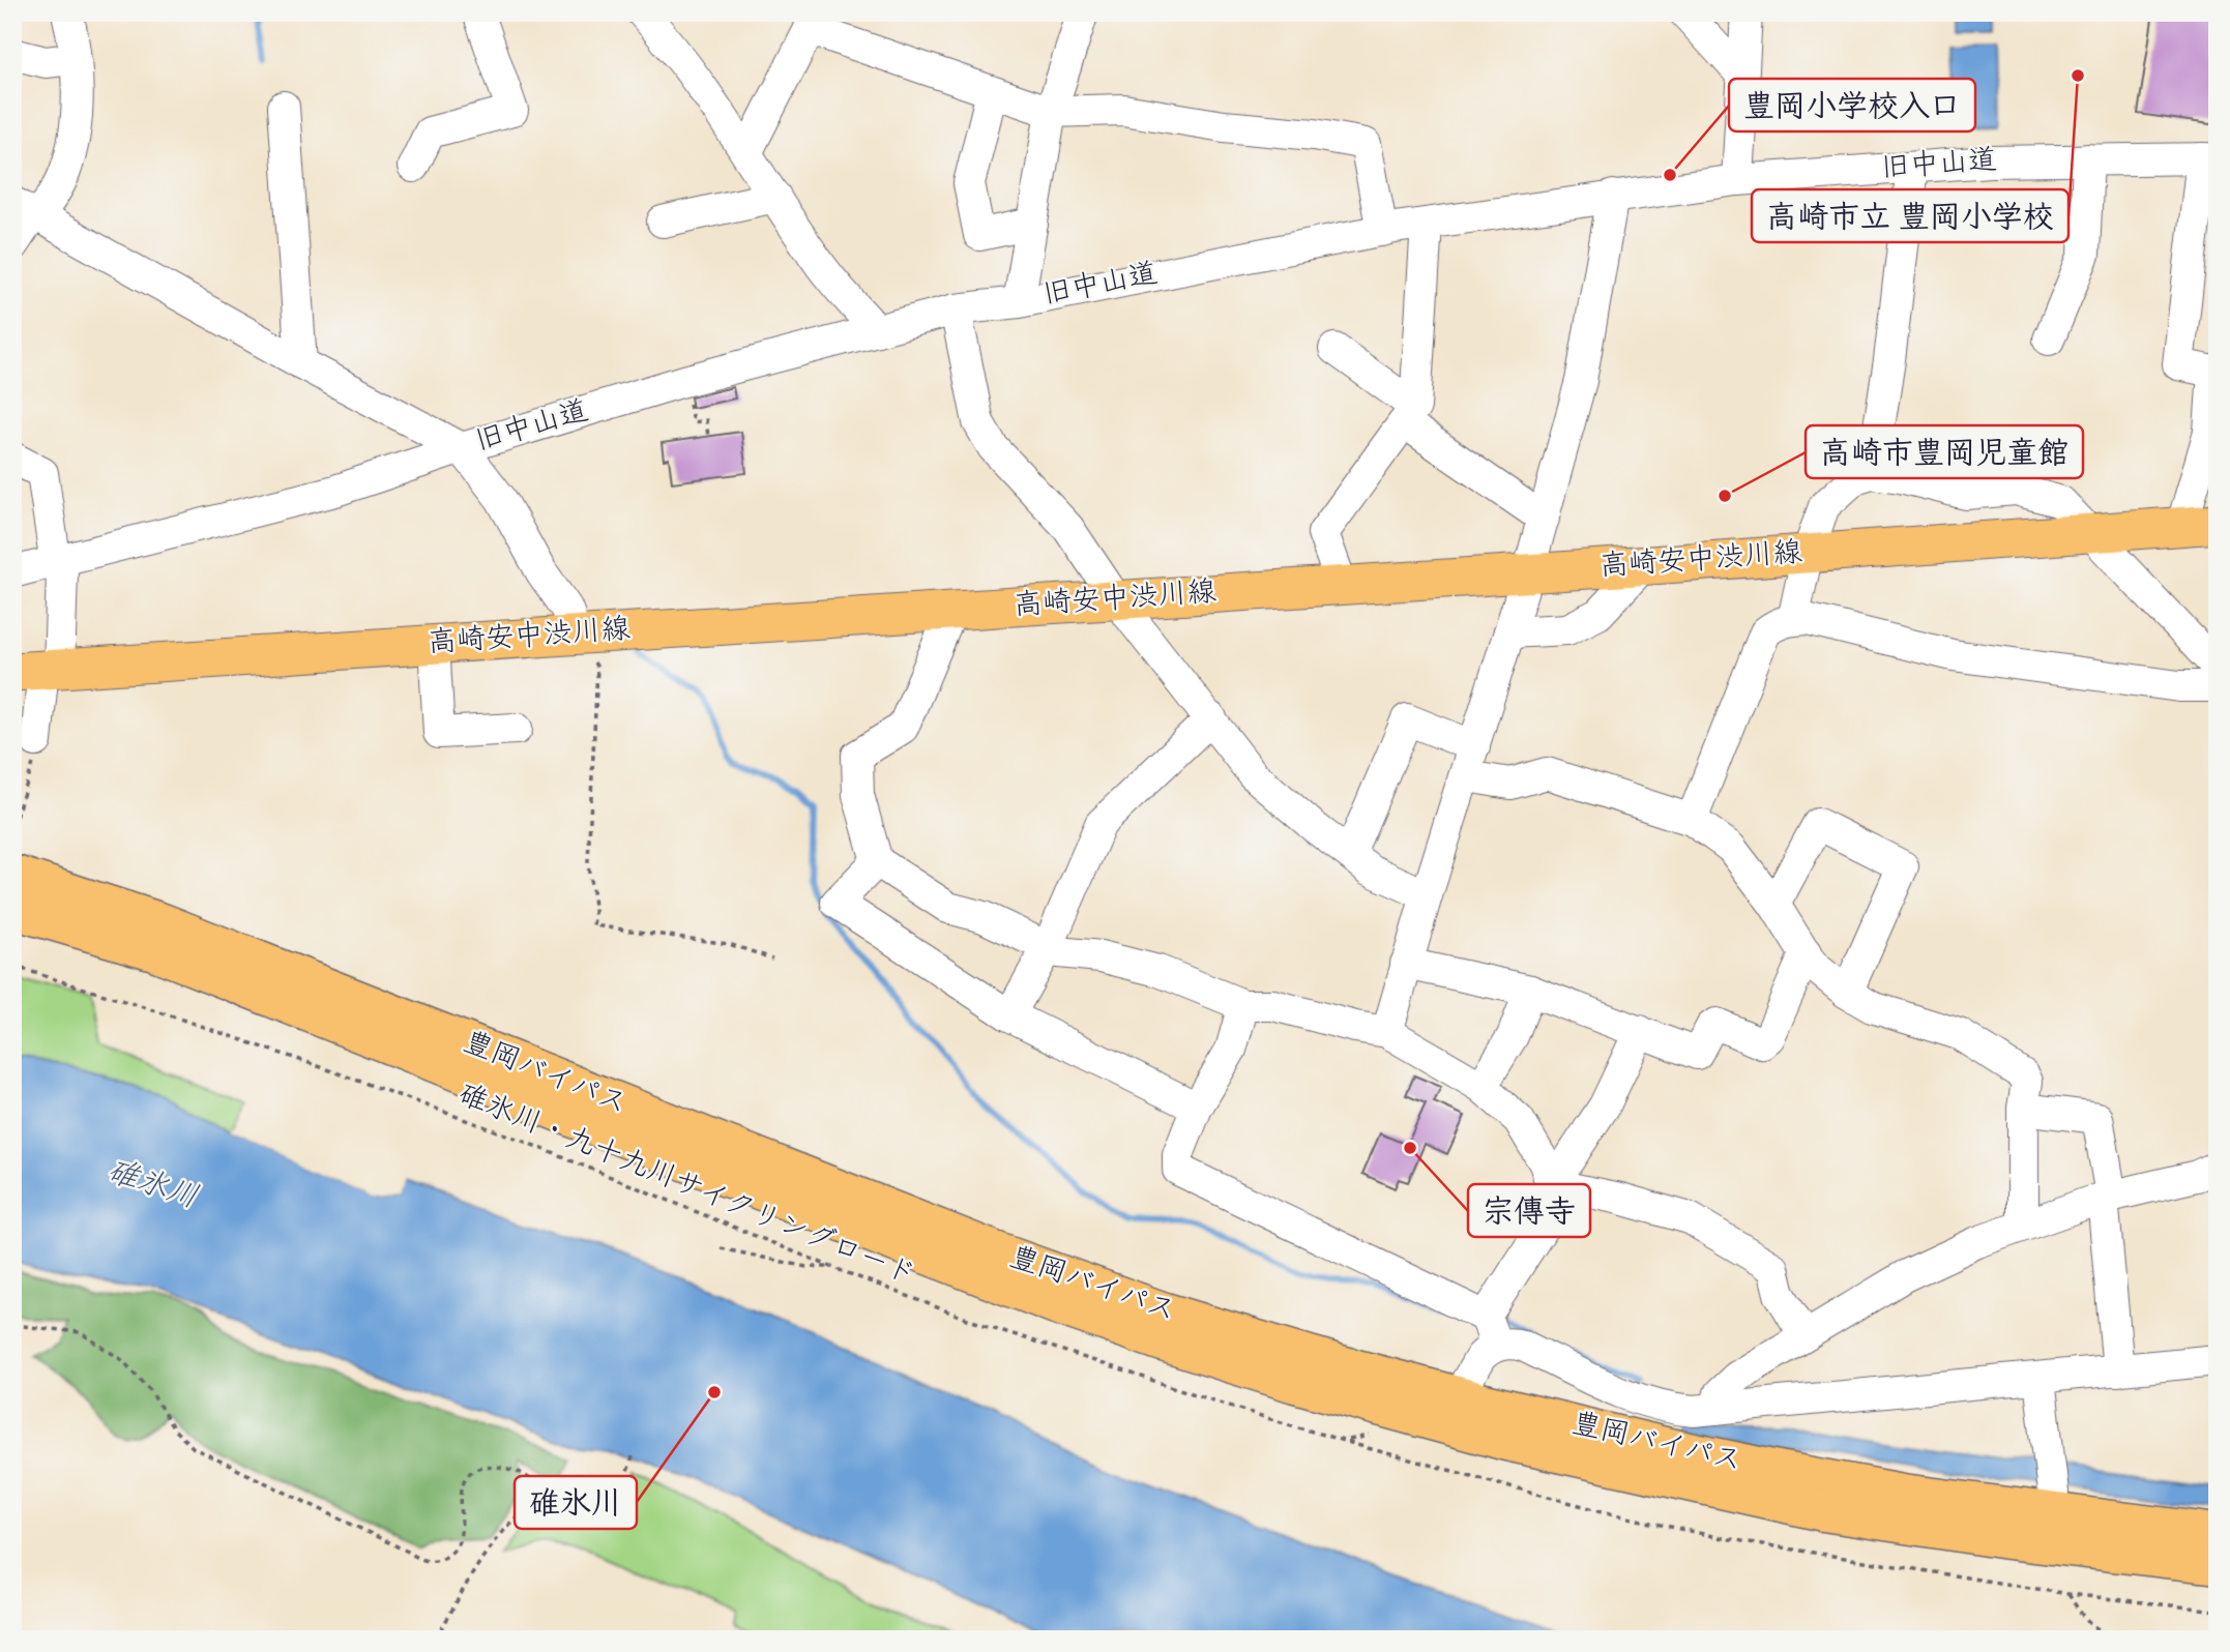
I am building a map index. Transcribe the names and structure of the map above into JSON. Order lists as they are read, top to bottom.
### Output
{
  "streets": {
    "highway": ["豊岡バイパス"],
    "main road": ["高崎安中渋川線"],
    "street": ["旧中山道"],
    "path": ["碓氷川・九十九川サイクリングロード"]
  },
  "water": ["碓氷川"],
  "places": [
    "高崎市立 豊岡小学校",
    "豊岡小学校入口",
    "高崎市豊岡児童館",
    "宗傳寺",
    "碓氷川"
  ]
}
